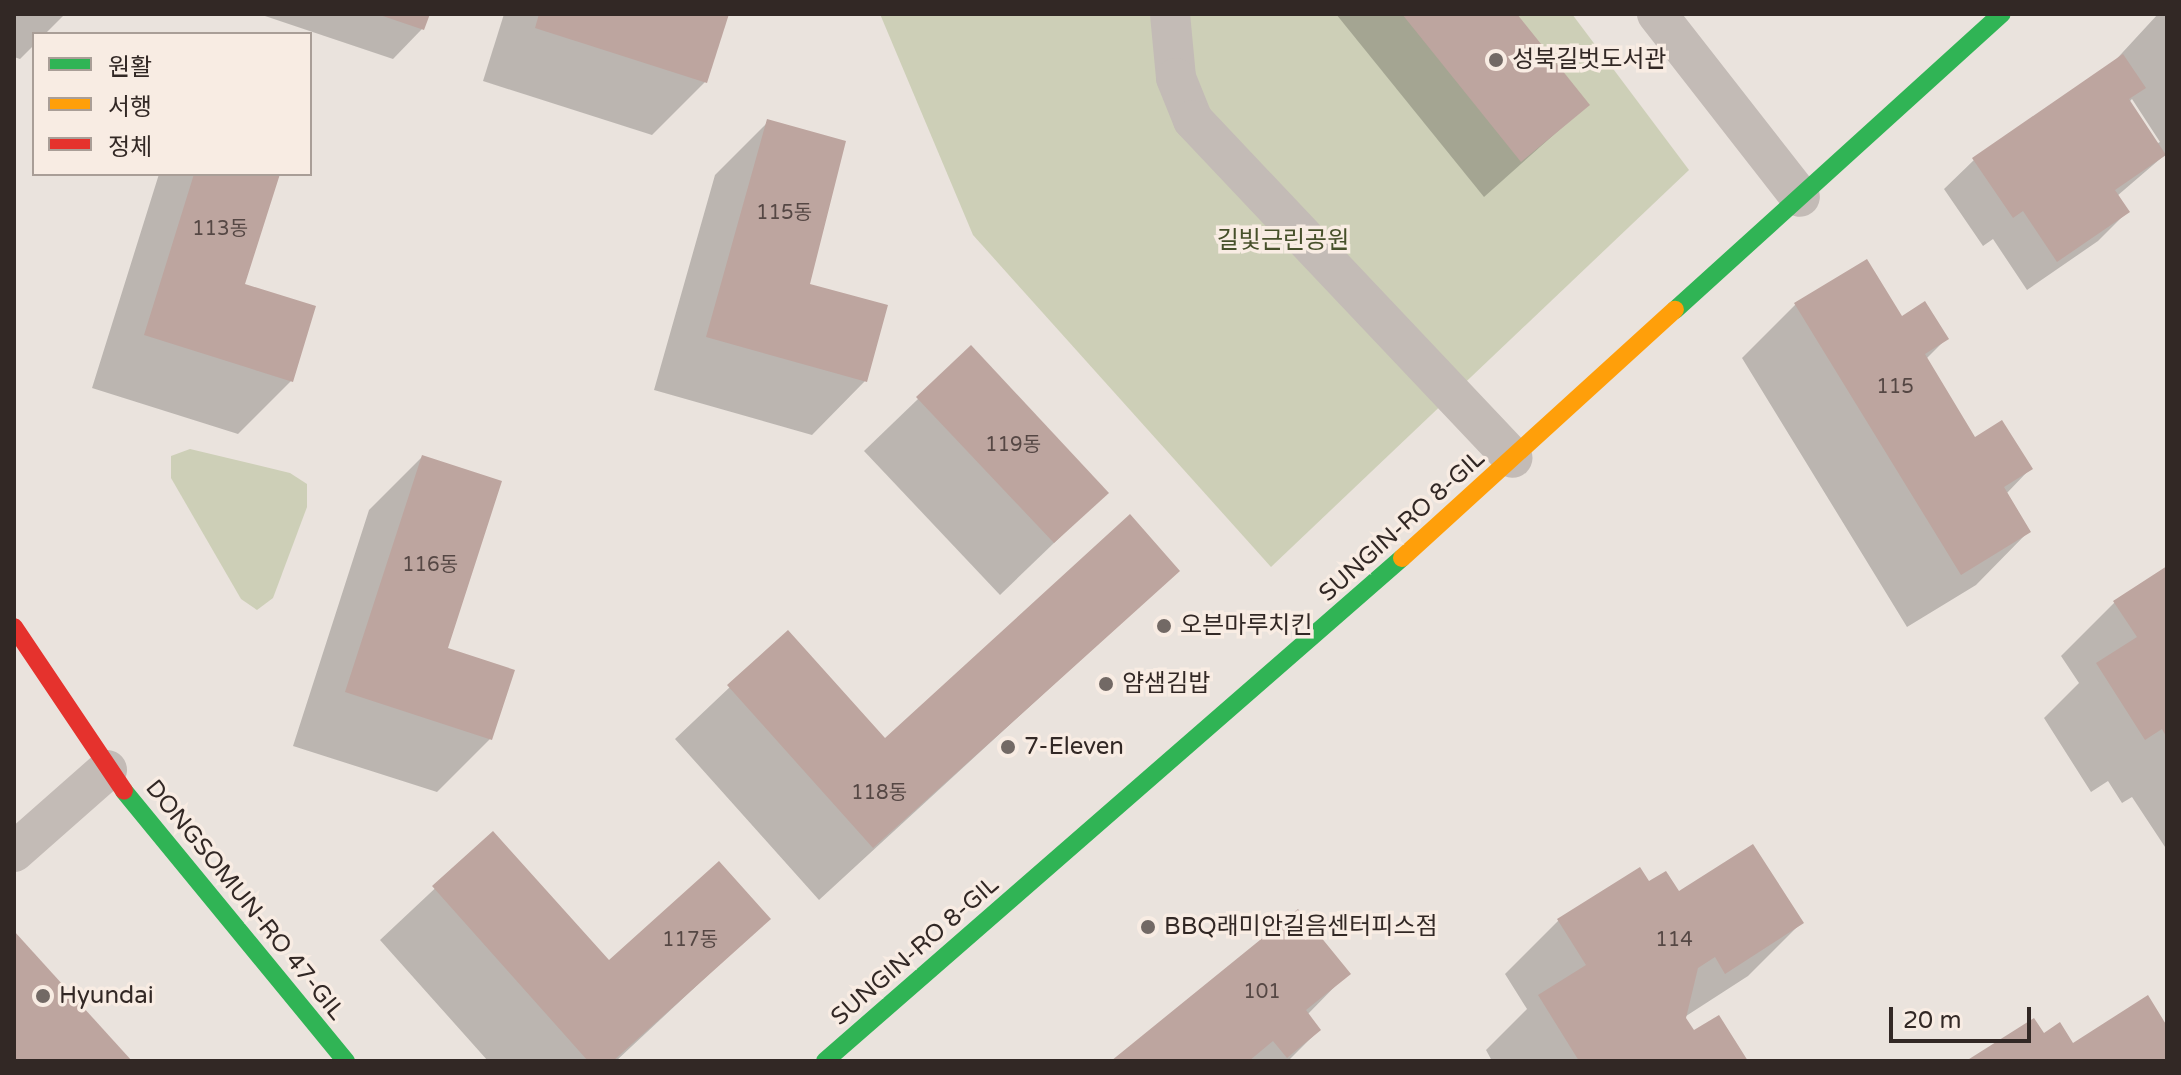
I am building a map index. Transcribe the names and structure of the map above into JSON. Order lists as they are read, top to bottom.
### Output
{
  "streets": {
    "street": ["SUNGIN-RO 8-GIL", "DONGSOMUN-RO 47-GIL"]
  },
  "parks": ["길빛근린공원"],
  "places": [
    "성북길벗도서관",
    "오븐마루치킨",
    "얌샘김밥",
    "7-Eleven",
    "BBQ래미안길음센터피스점",
    "Hyundai"
  ],
  "house_numbers": [
    "115동",
    "113동",
    "115",
    "119동",
    "116동",
    "118동",
    "117동",
    "114",
    "101"
  ],
  "legend": ["원활", "서행", "정체"],
  "scale_bar": "20 m"
}
